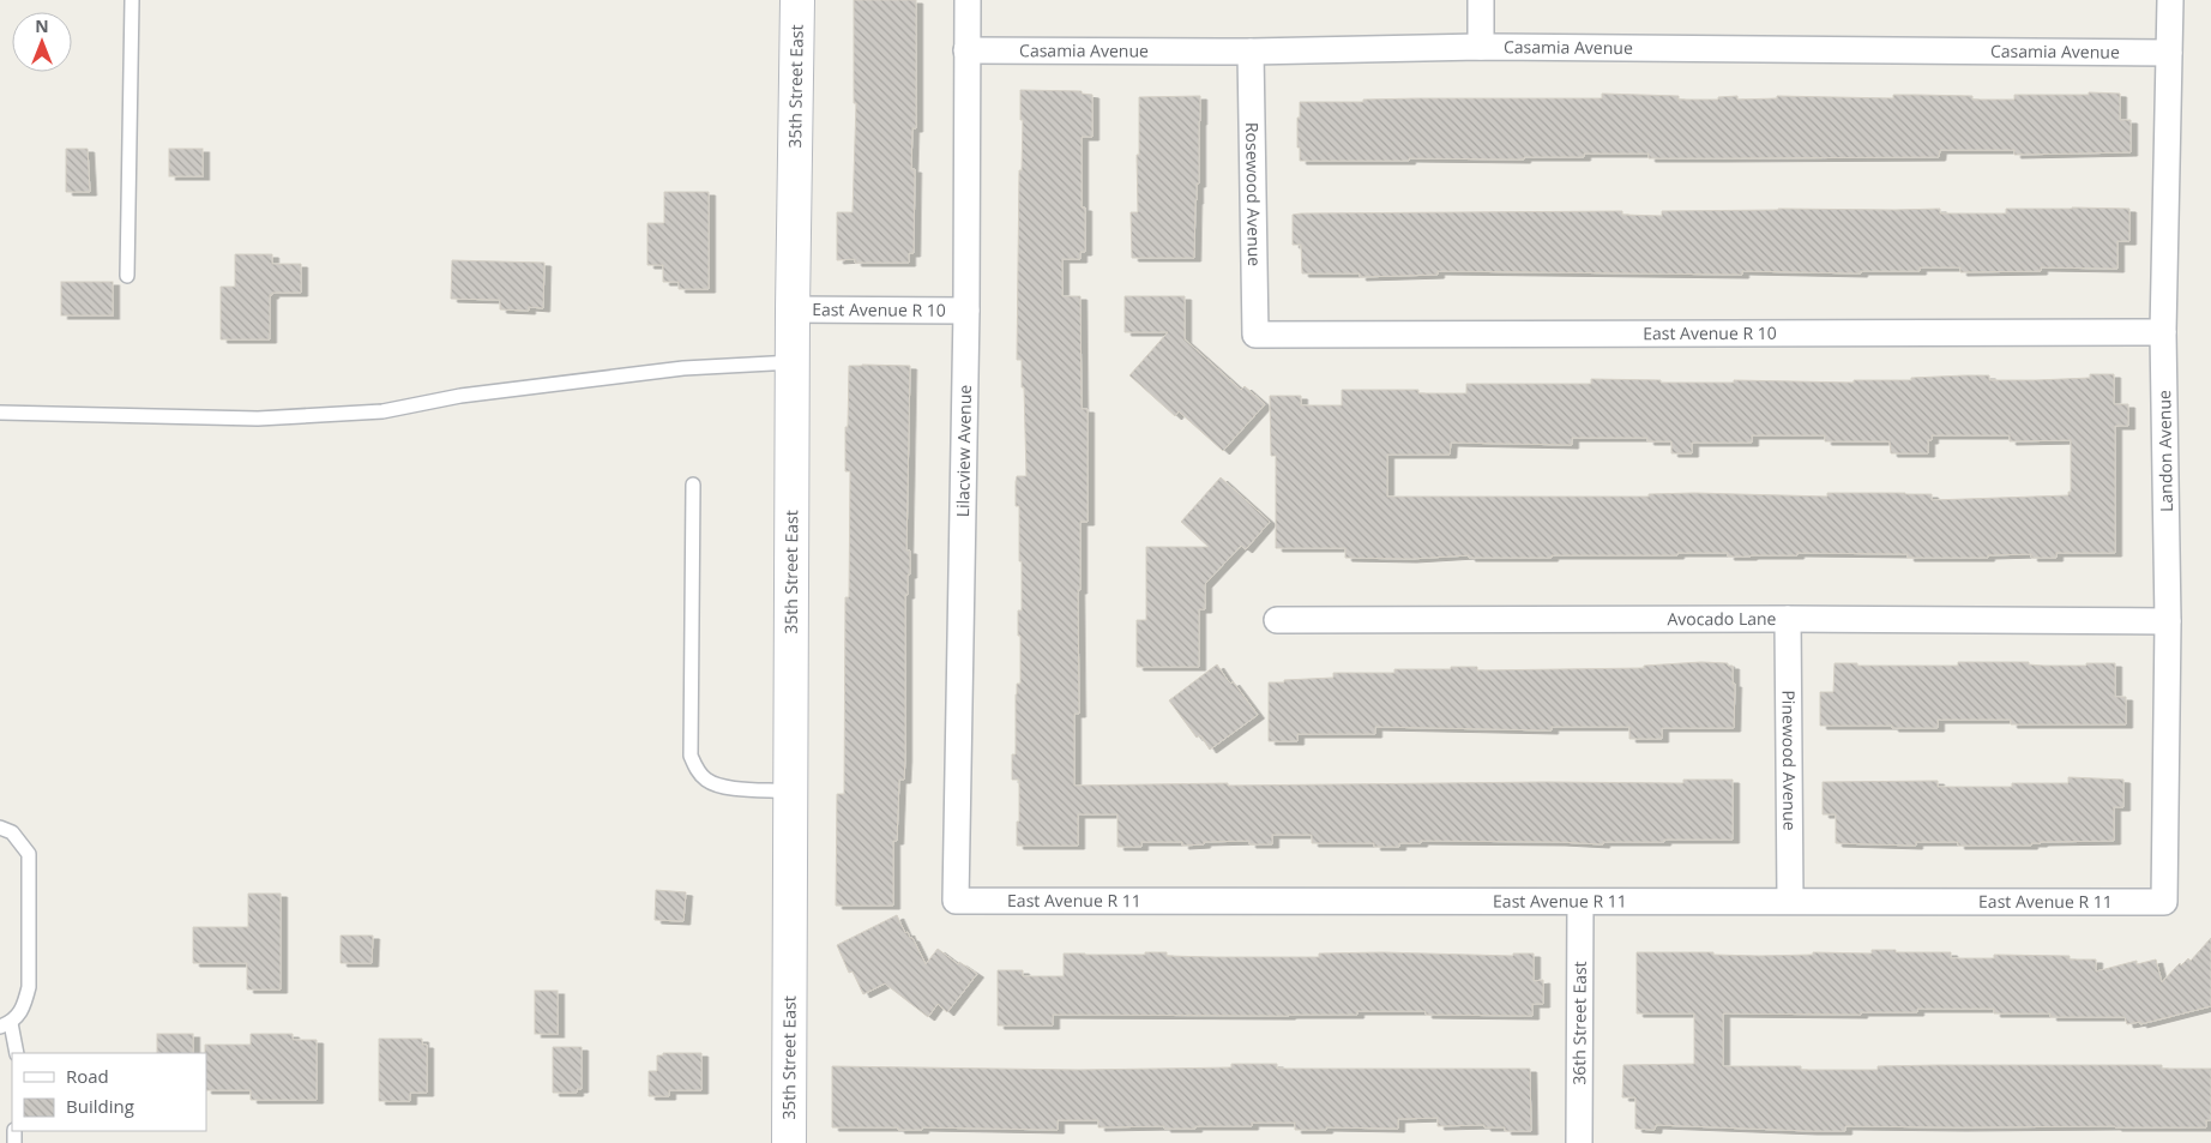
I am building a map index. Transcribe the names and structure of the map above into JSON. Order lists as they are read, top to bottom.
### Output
{
  "streets": {
    "street": [
      "Casamia Avenue",
      "35th Street East",
      "Rosewood Avenue",
      "East Avenue R 10",
      "Lilacview Avenue",
      "Landon Avenue",
      "Avocado Lane",
      "Pinewood Avenue",
      "East Avenue R 11",
      "36th Street East"
    ]
  },
  "crossings": [
    ["Casamia Avenue", "Rosewood Avenue"],
    ["Casamia Avenue", "Lilacview Avenue"],
    ["Casamia Avenue", "Landon Avenue"],
    ["35th Street East", "East Avenue R 10"],
    ["Rosewood Avenue", "East Avenue R 10"],
    ["East Avenue R 10", "Lilacview Avenue"],
    ["East Avenue R 10", "Landon Avenue"],
    ["Lilacview Avenue", "East Avenue R 11"],
    ["Landon Avenue", "Avocado Lane"],
    ["Landon Avenue", "East Avenue R 11"],
    ["Avocado Lane", "Pinewood Avenue"],
    ["Pinewood Avenue", "East Avenue R 11"],
    ["East Avenue R 11", "36th Street East"]
  ],
  "legend": ["Road", "Building"],
  "north": "top"
}
